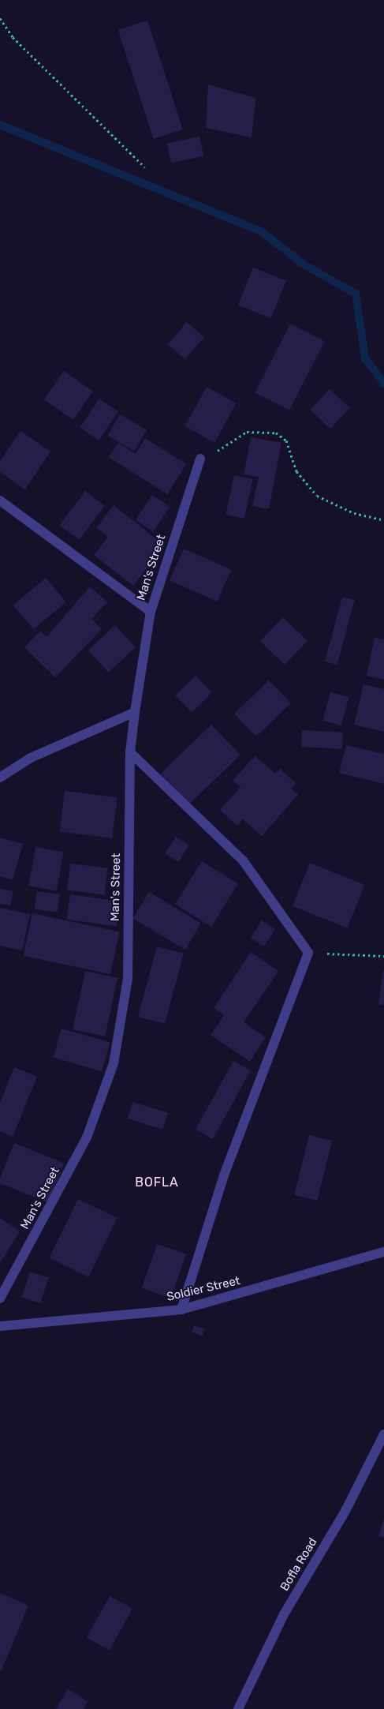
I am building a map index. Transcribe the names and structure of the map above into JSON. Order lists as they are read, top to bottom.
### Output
{
  "streets": {
    "street": ["Man's Street", "Soldier Street", "Bofla Road"]
  },
  "districts": ["BOFLA"]
}
